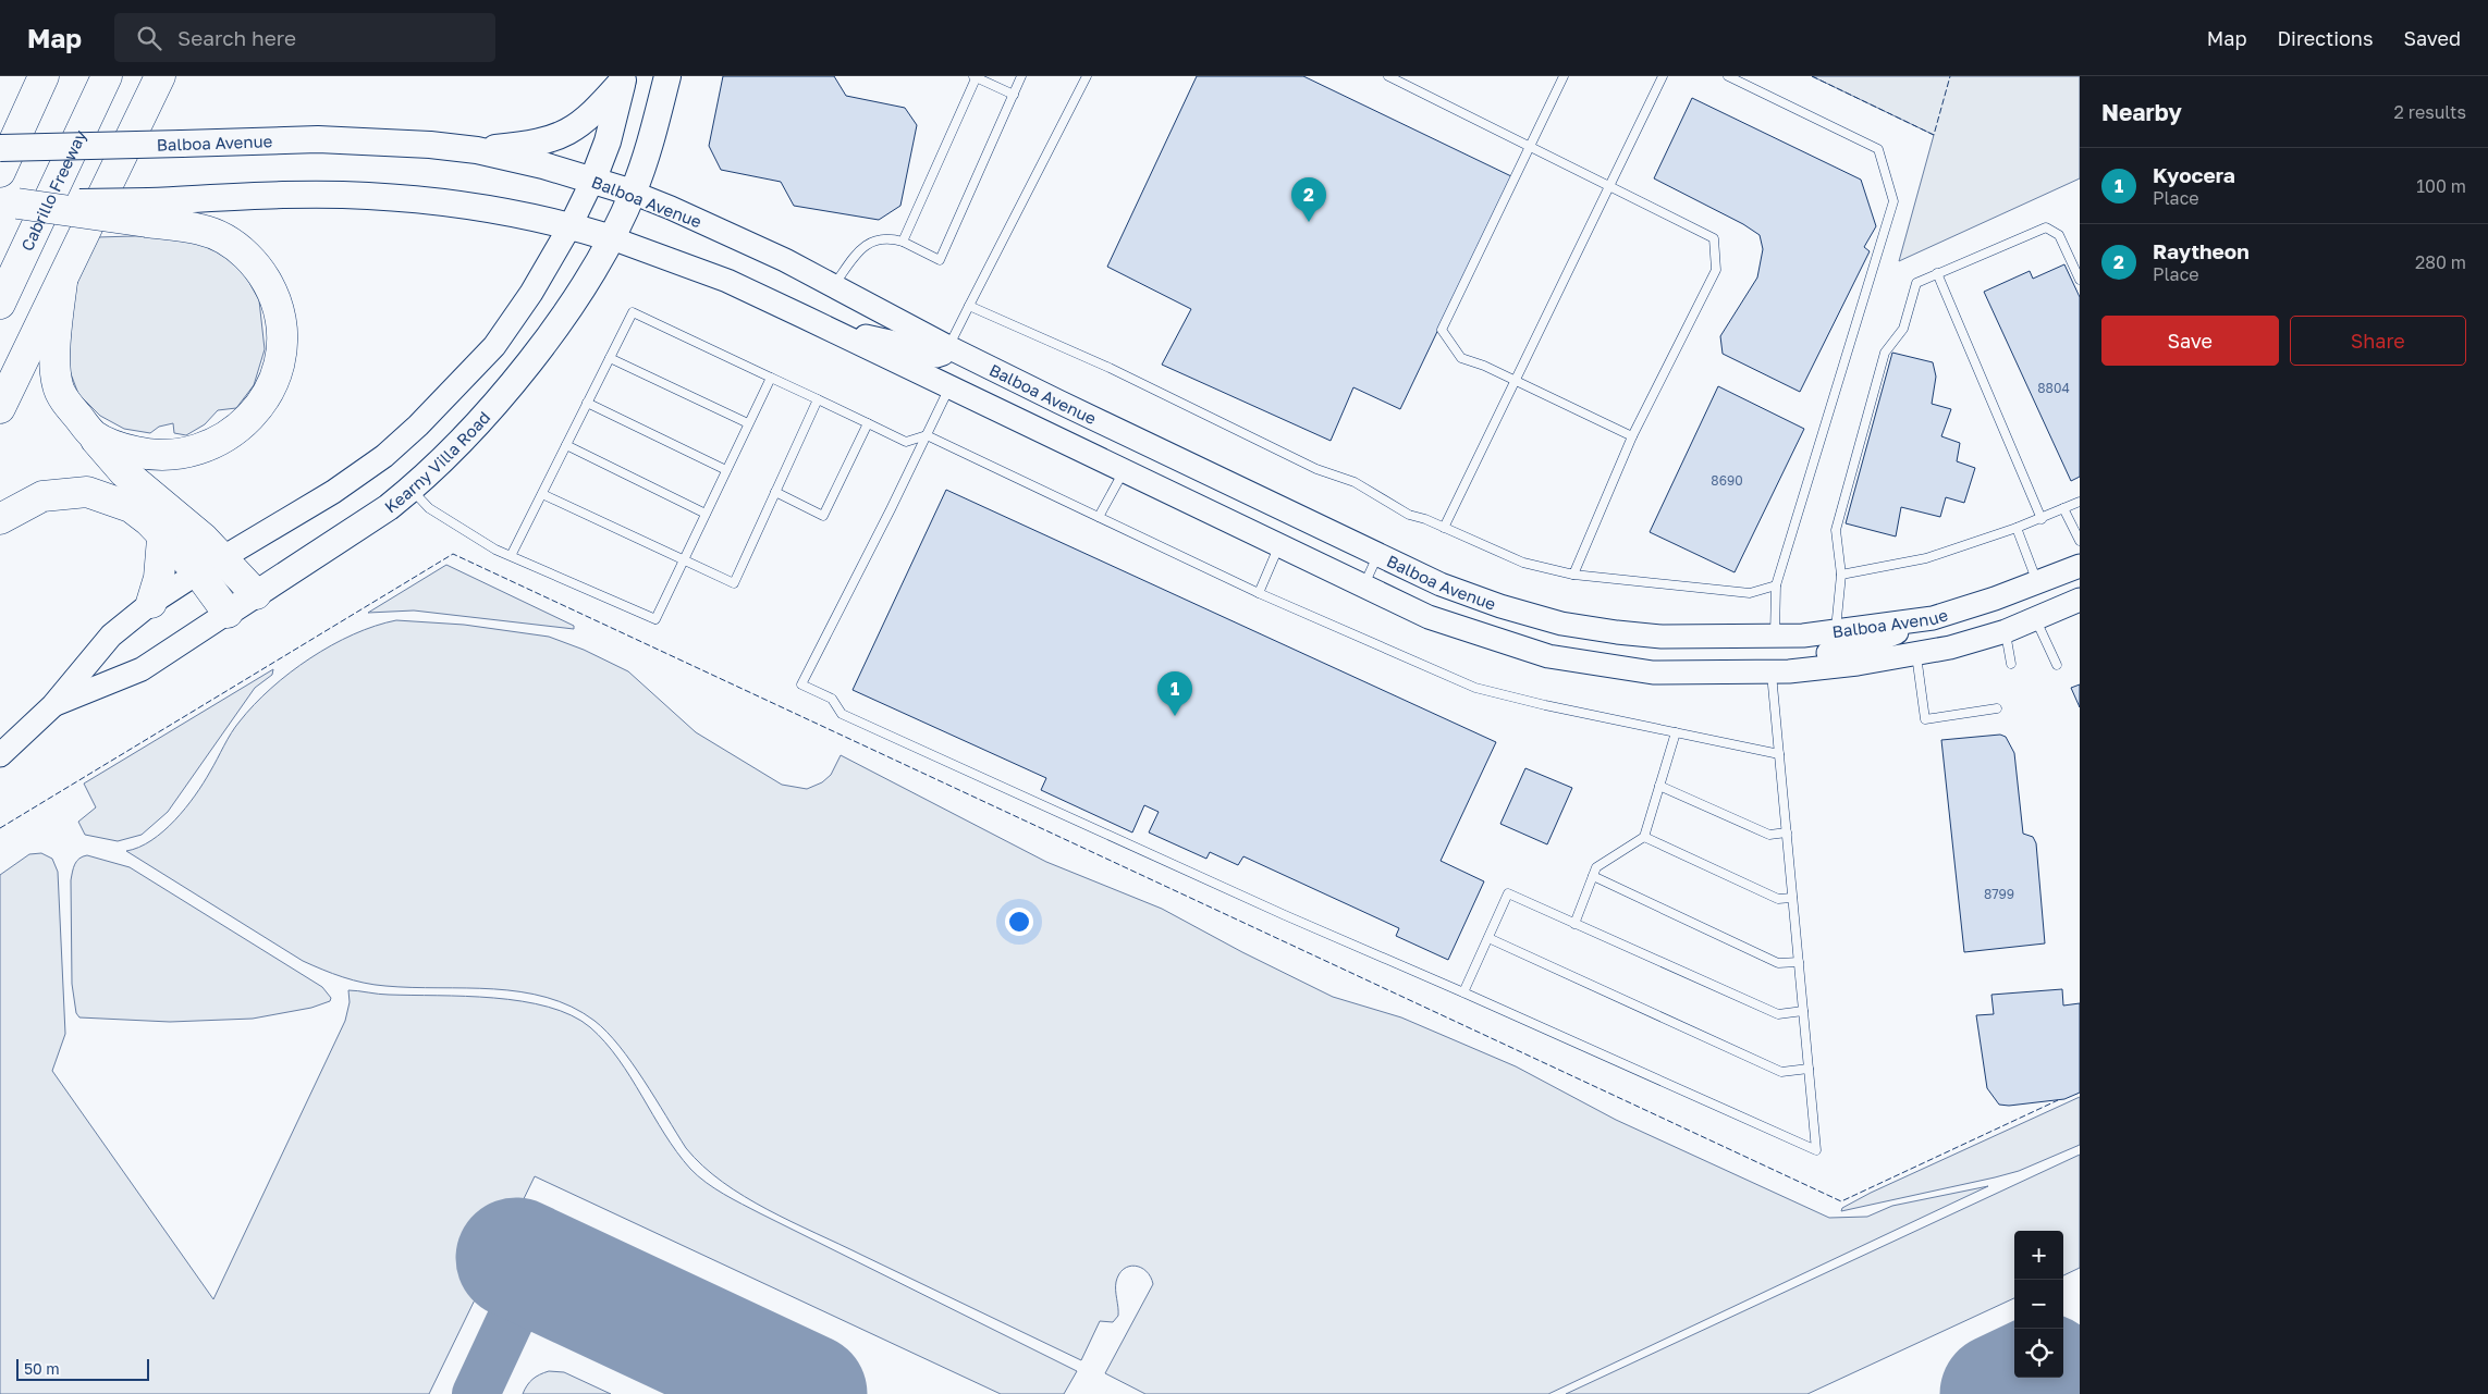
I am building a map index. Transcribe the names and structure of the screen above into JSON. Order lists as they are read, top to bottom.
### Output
{
  "streets": {
    "highway": ["Cabrillo Freeway"],
    "main road": ["Balboa Avenue", "Kearny Villa Road"]
  },
  "crossings": [
    ["Balboa Avenue", "Kearny Villa Road"]
  ],
  "house_numbers": ["8804", "8690", "8799"],
  "scale_bar": "50 m",
  "page": {
    "header": "Map",
    "search": "Search here",
    "nav": ["Map", "Directions", "Saved"],
    "heading": ["Nearby", "2 results"],
    "list": [
      {
        "mark": "1",
        "name": "Kyocera",
        "note": "Place",
        "value": "100 m"
      },
      {
        "mark": "2",
        "name": "Raytheon",
        "note": "Place",
        "value": "280 m"
      }
    ],
    "pins": ["2", "1"],
    "buttons": ["Save", "Share"],
    "map_buttons": ["+", "−"],
    "scale": "50 m"
  }
}
